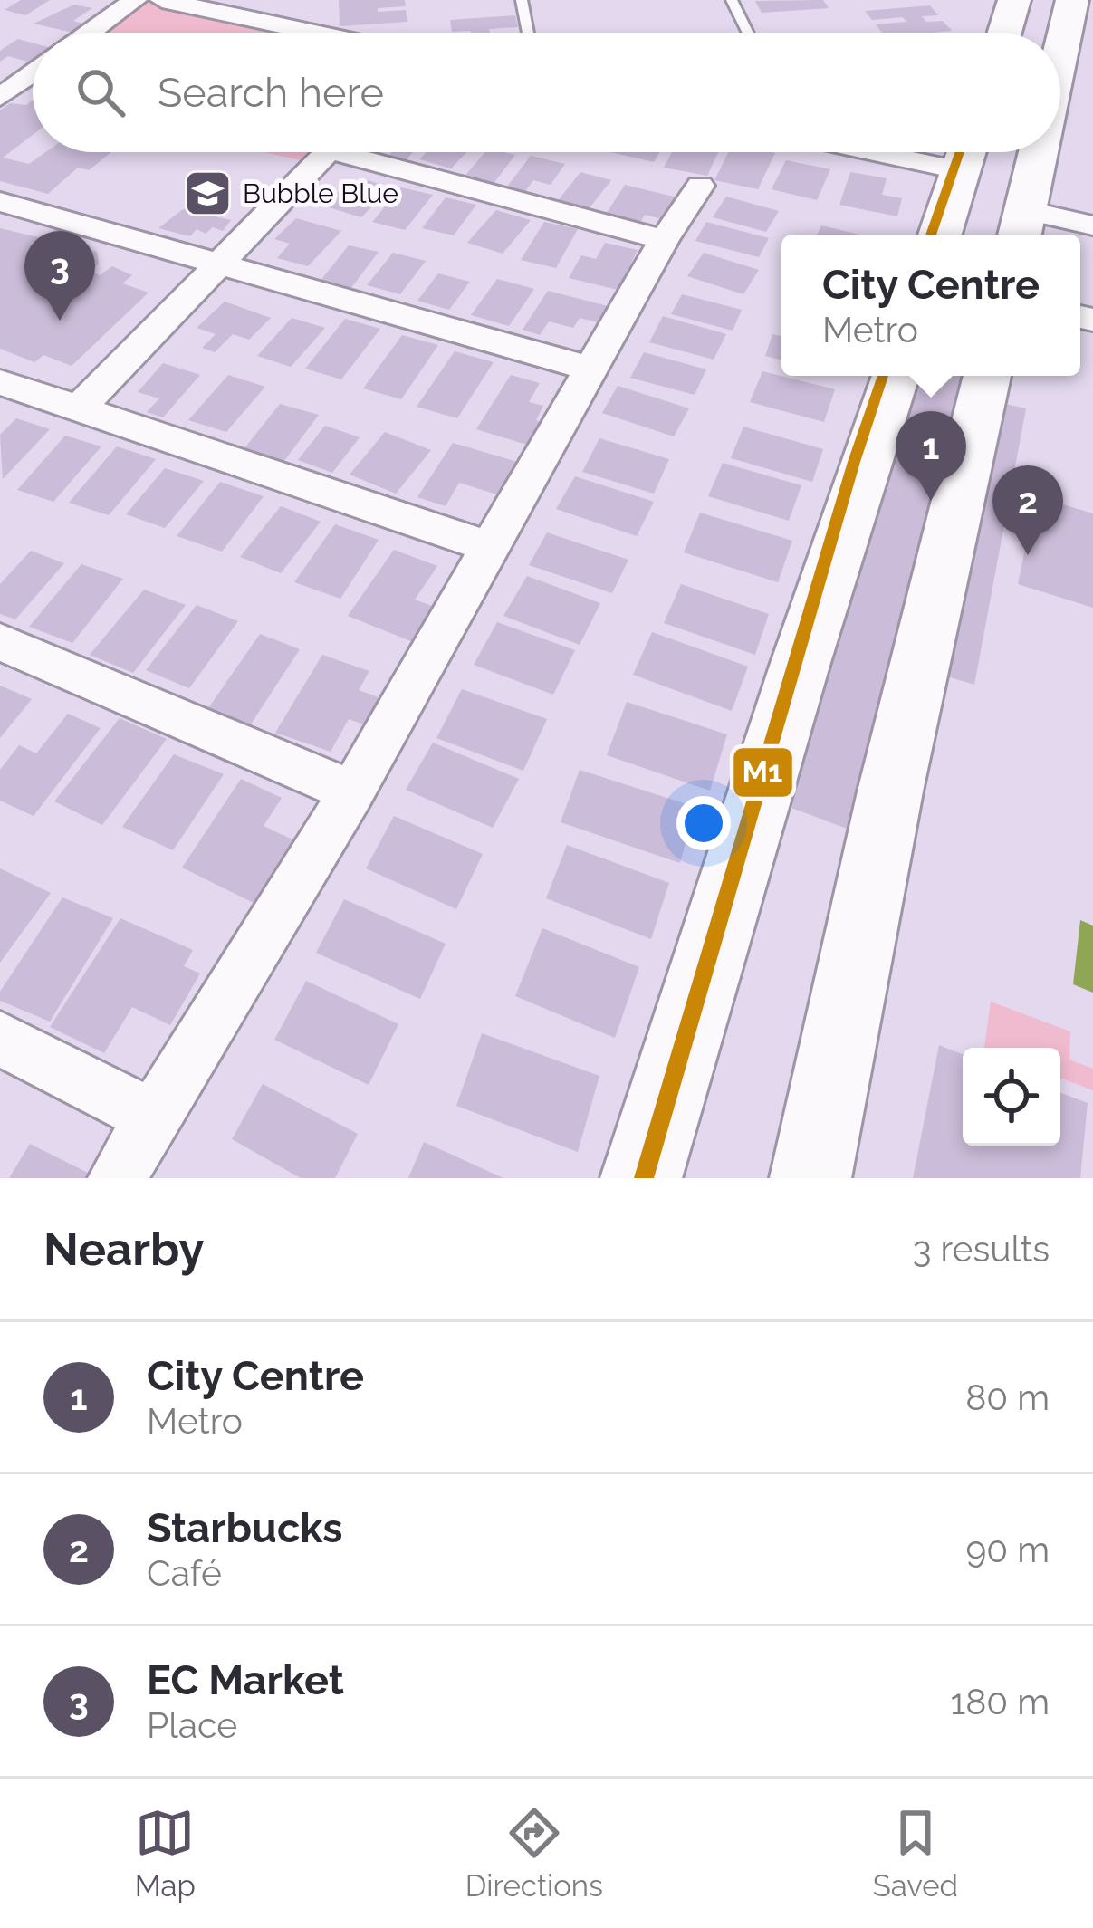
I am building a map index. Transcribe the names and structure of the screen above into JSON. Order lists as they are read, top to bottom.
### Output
{
  "places": {
    "school or university": ["Bubble Blue"]
  },
  "lines": ["transit line M1"],
  "page": {
    "search": "Search here",
    "pins": ["3", "1", "2"],
    "popup": ["City Centre", "Metro"],
    "heading": ["Nearby", "3 results"],
    "list": [
      {
        "mark": "1",
        "name": "City Centre",
        "note": "Metro",
        "value": "80 m"
      },
      {
        "mark": "2",
        "name": "Starbucks",
        "note": "Café",
        "value": "90 m"
      },
      {
        "mark": "3",
        "name": "EC Market",
        "note": "Place",
        "value": "180 m"
      }
    ],
    "nav": ["Map", "Directions", "Saved"]
  }
}
